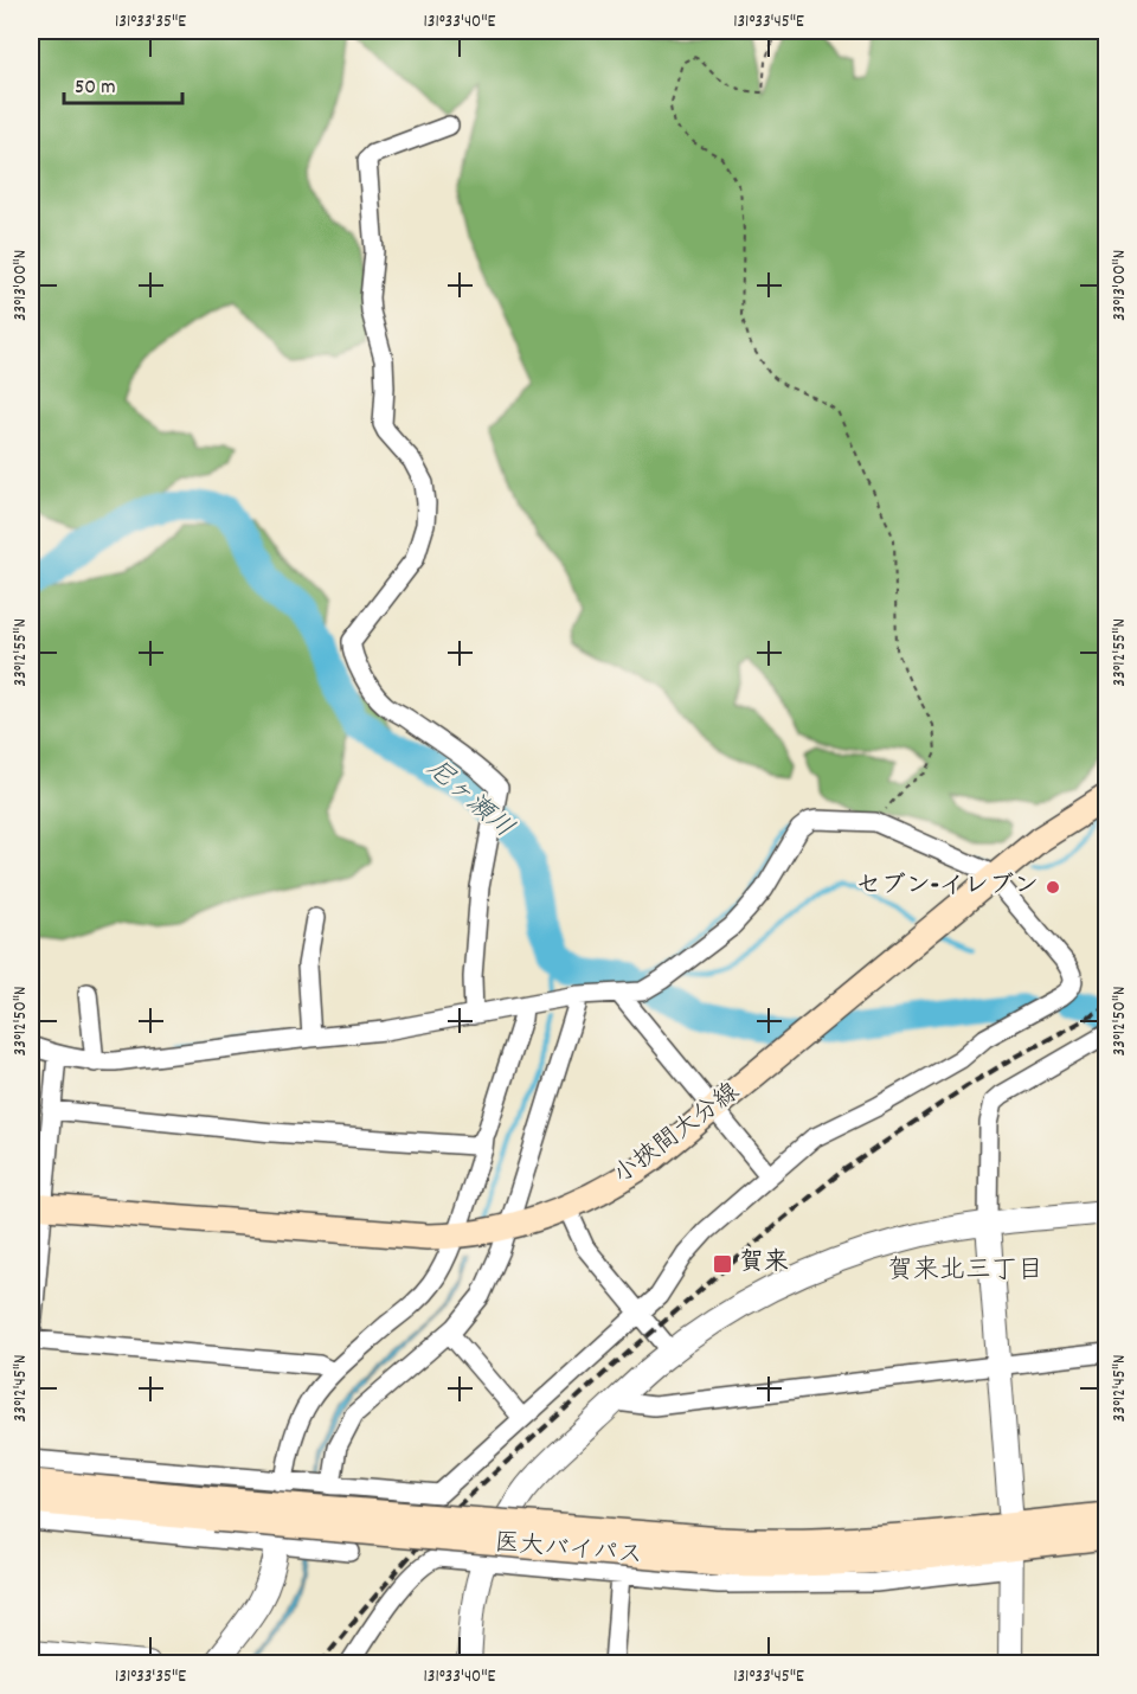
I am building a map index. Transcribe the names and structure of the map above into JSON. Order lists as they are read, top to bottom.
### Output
{
  "streets": {
    "main road": ["小挾間大分線", "医大バイパス"]
  },
  "districts": ["賀来北三丁目"],
  "water": ["尼ヶ瀬川"],
  "places": {
    "other": ["セブン-イレブン"],
    "transit": ["賀来"]
  },
  "scale_bar": "50 m",
  "coordinates": [
    "131°33'35\"E",
    "131°33'40\"E",
    "131°33'45\"E",
    "33°13'00\"N",
    "33°12'55\"N",
    "33°12'50\"N",
    "33°12'45\"N"
  ]
}
